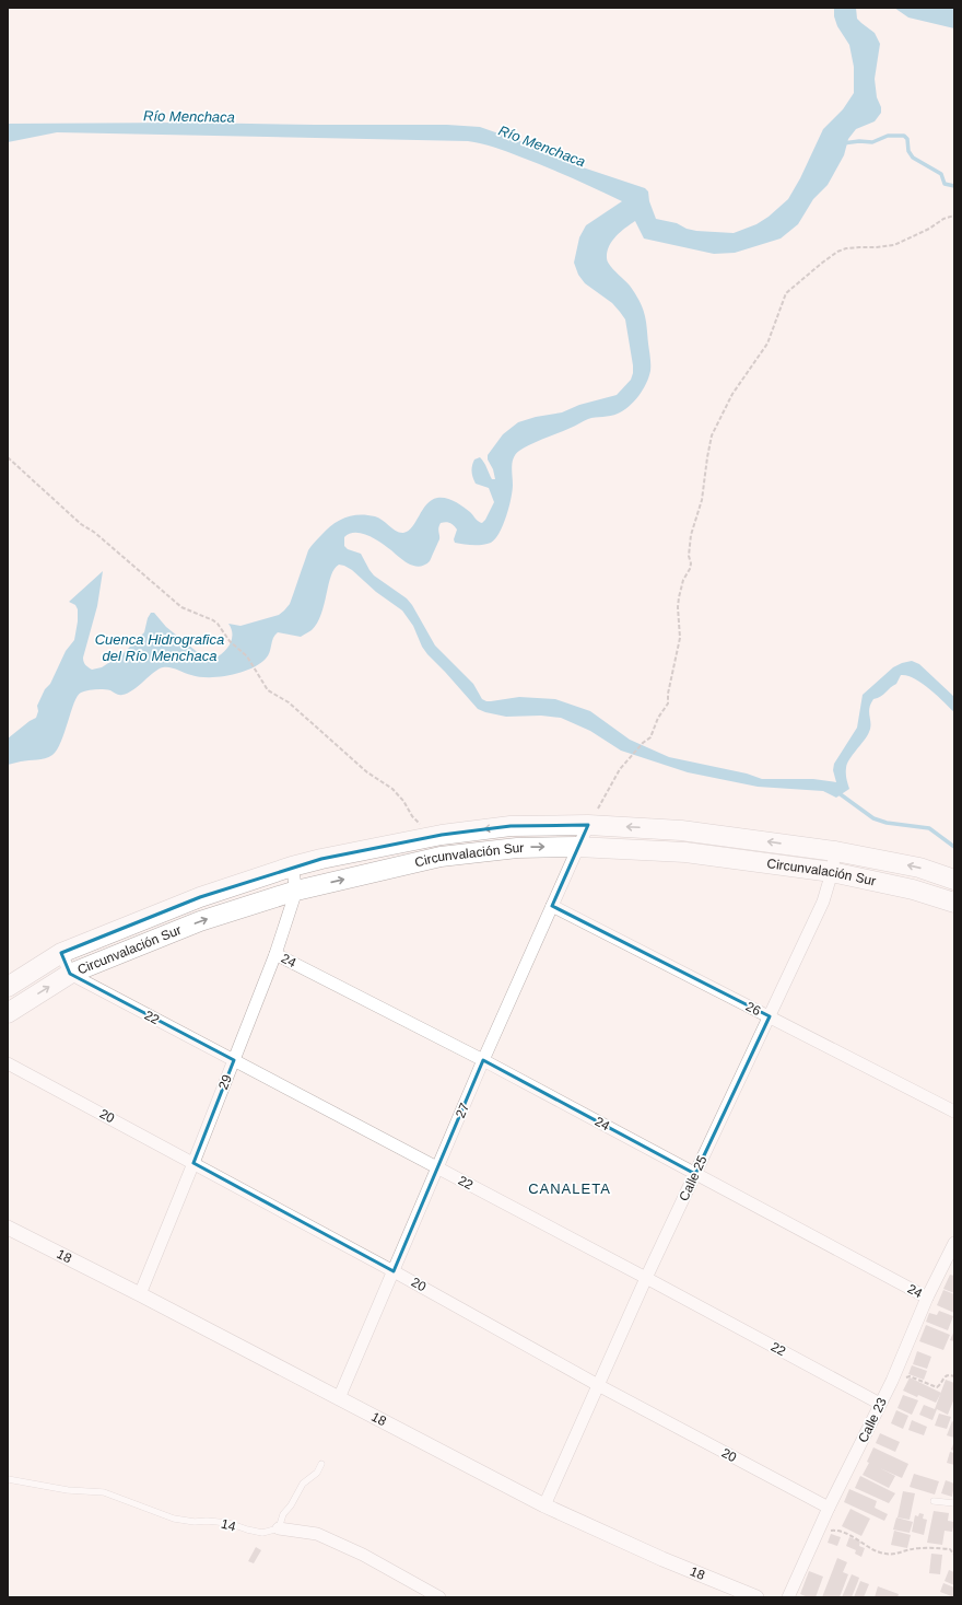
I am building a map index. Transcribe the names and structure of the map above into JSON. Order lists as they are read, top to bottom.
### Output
{
  "streets": {
    "highway": ["Circunvalación Sur"],
    "street": [
      "24",
      "26",
      "22",
      "29",
      "27",
      "20",
      "Calle 25",
      "18",
      "Calle 23",
      "14"
    ]
  },
  "crossings": [
    ["Circunvalación Sur", "22"],
    ["Circunvalación Sur", "29"],
    ["Circunvalación Sur", "27"],
    ["Circunvalación Sur", "Calle 25"],
    ["24", "29"],
    ["24", "27"],
    ["24", "Calle 25"],
    ["24", "Calle 23"],
    ["26", "27"],
    ["26", "Calle 25"],
    ["22", "29"],
    ["22", "27"],
    ["22", "Calle 25"],
    ["22", "Calle 23"],
    ["29", "20"],
    ["29", "18"],
    ["27", "20"],
    ["27", "18"],
    ["20", "Calle 25"],
    ["20", "Calle 23"],
    ["Calle 25", "18"]
  ],
  "districts": ["CANALETA"],
  "water": ["Río Menchaca", "Cuenca Hidrografica del Río Menchaca"]
}
